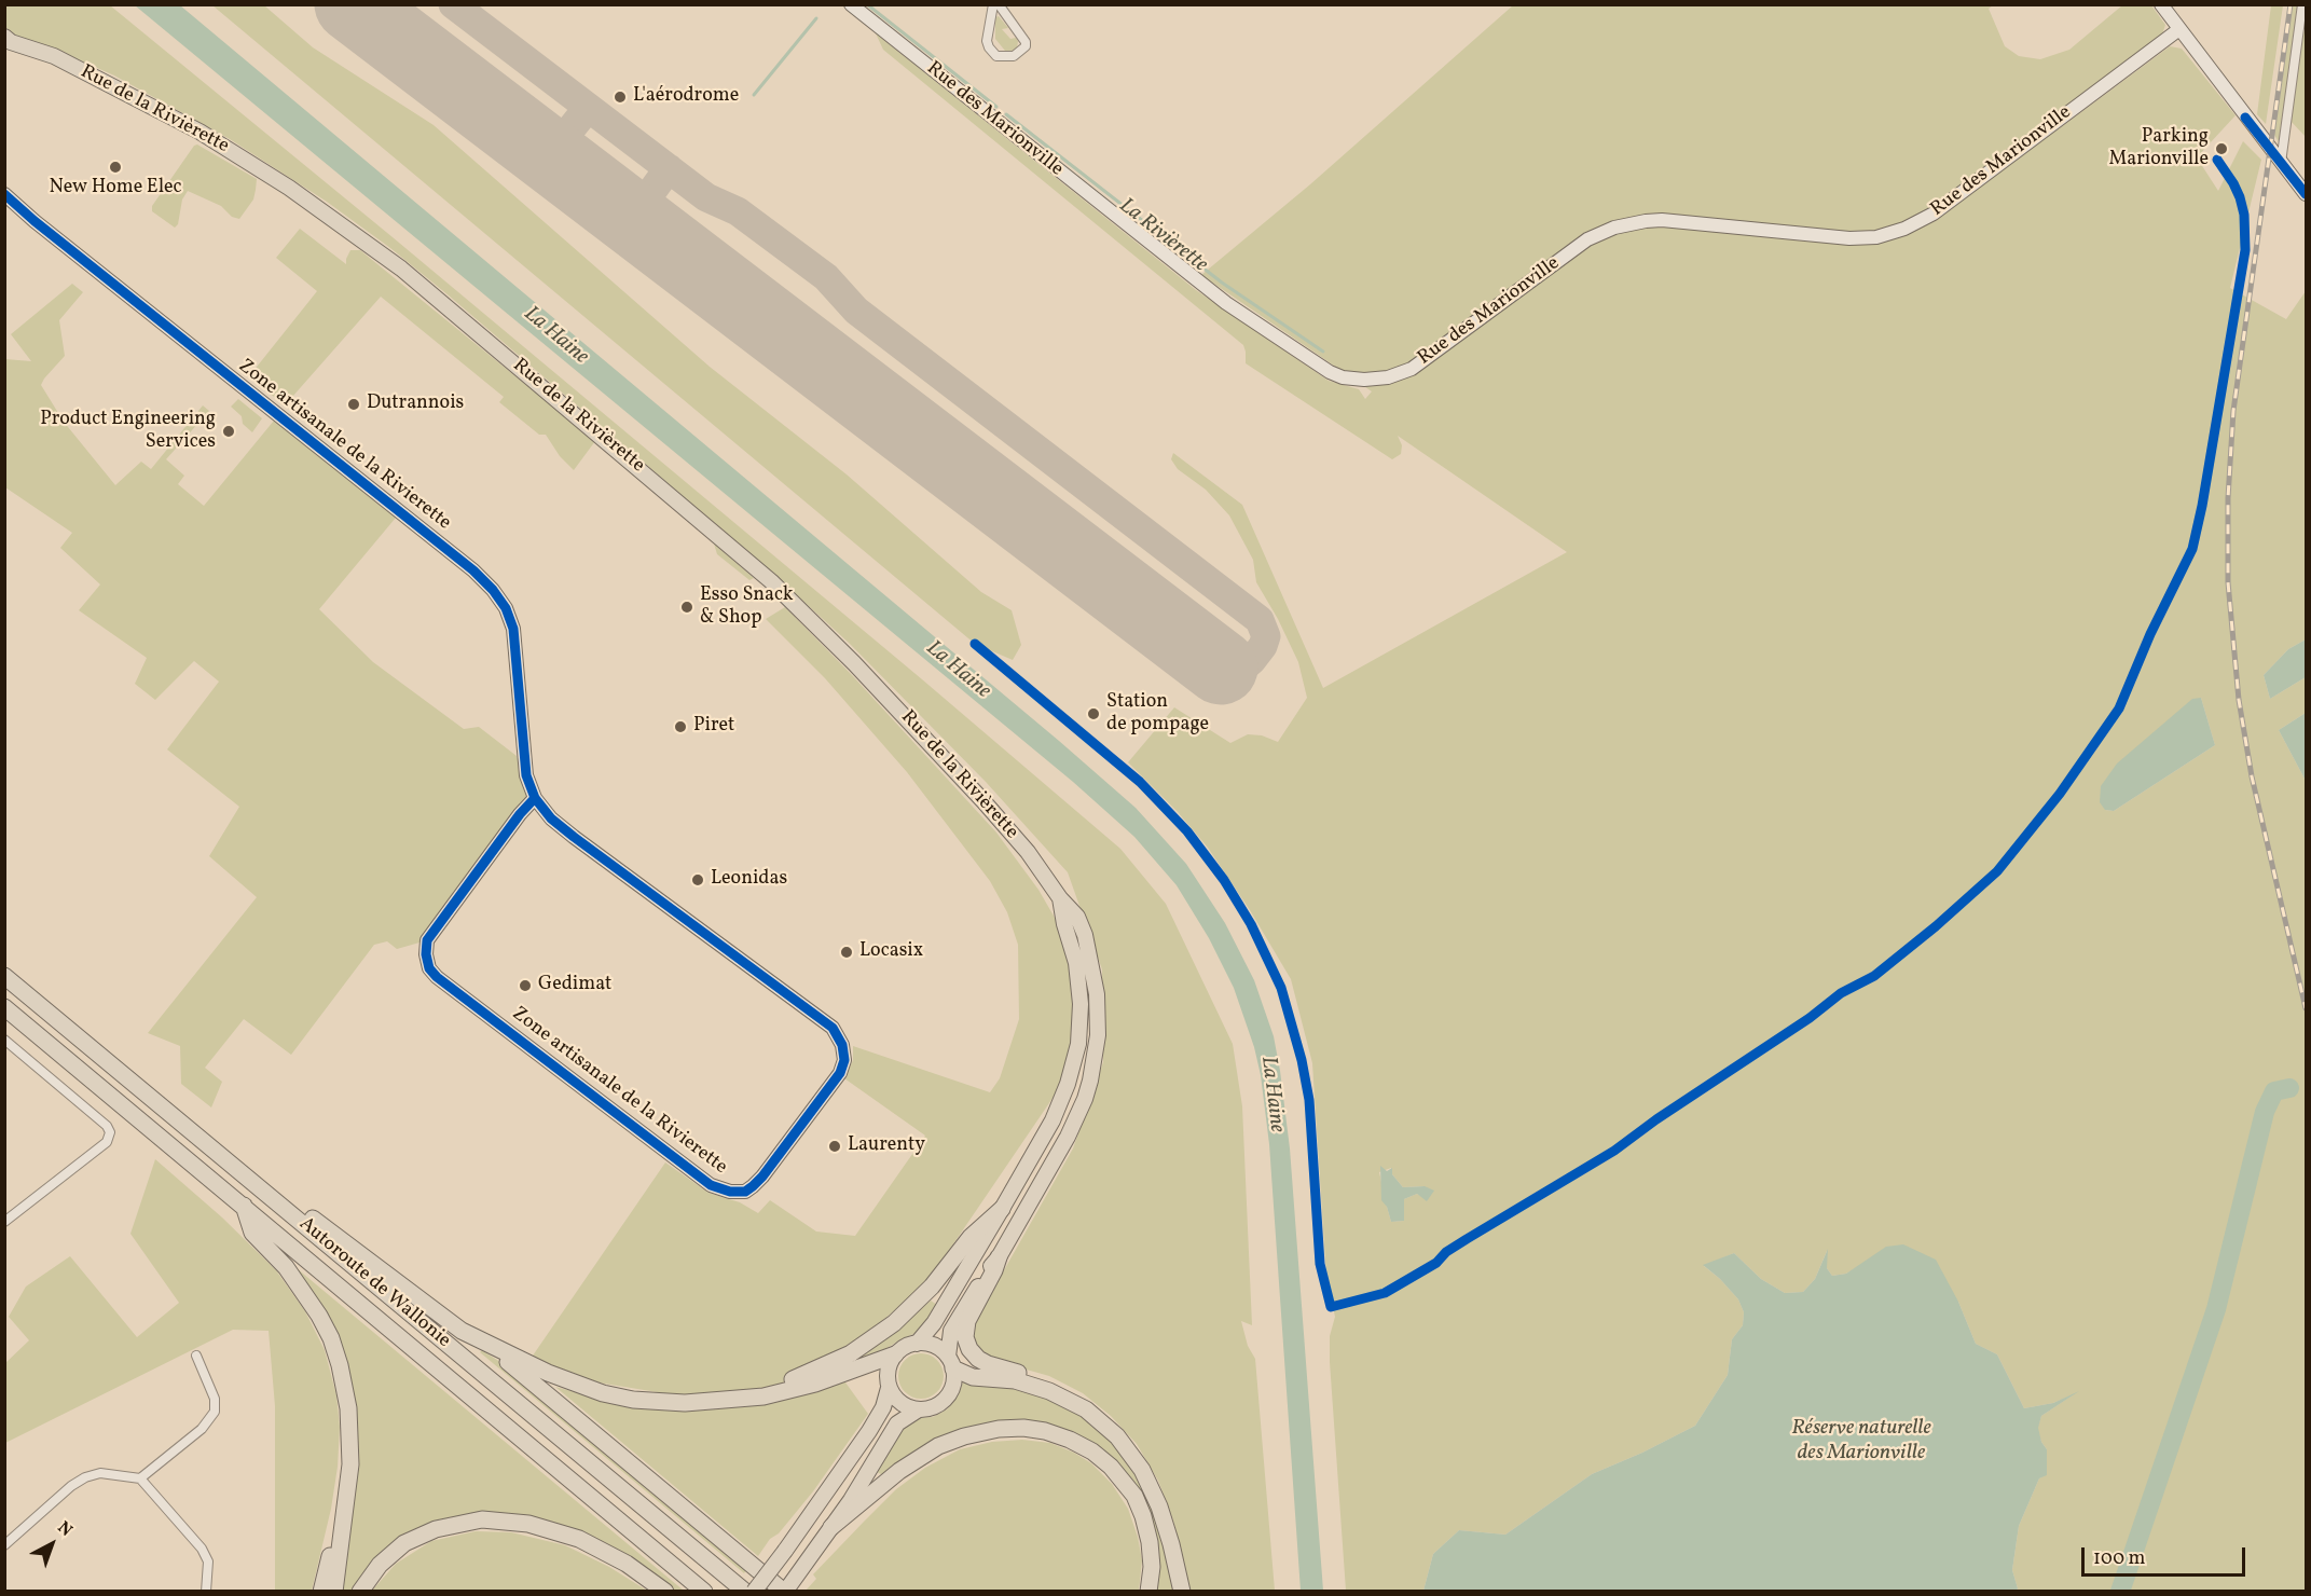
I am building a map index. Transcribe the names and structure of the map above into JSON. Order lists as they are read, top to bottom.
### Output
{
  "streets": {
    "highway": ["Autoroute de Wallonie"],
    "main road": ["Rue de la Rivièrette"],
    "street": ["Rue des Marionville", "Zone artisanale de la Rivierette"]
  },
  "water": ["La Rivièrette", "La Haine", "Réserve naturelle des Marionville"],
  "places": [
    "L'aérodrome",
    "Parking Marionville",
    "New Home Elec",
    "Dutrannois",
    "Product Engineering Services",
    "Esso Snack & Shop",
    "Station de pompage",
    "Piret",
    "Leonidas",
    "Locasix",
    "Gedimat",
    "Laurenty"
  ],
  "scale_bar": "100 m",
  "north": "top right"
}
